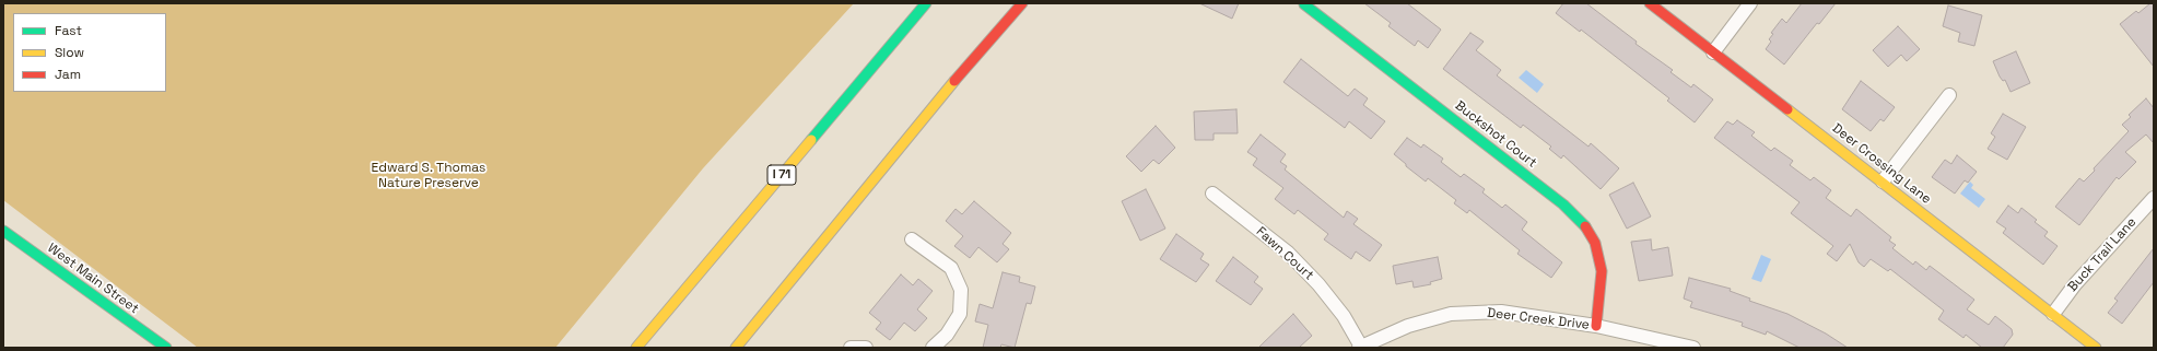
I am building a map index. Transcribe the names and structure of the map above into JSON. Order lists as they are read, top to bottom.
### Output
{
  "streets": {
    "main road": [
      "Buckshot Court",
      "Deer Crossing Lane",
      "I 71",
      "West Main Street"
    ],
    "street": ["Fawn Court", "Buck Trail Lane", "Deer Creek Drive"]
  },
  "crossings": [
    ["Buckshot Court", "Deer Creek Drive"],
    ["Deer Crossing Lane", "Buck Trail Lane"],
    ["Fawn Court", "Deer Creek Drive"]
  ],
  "parks": ["Edward S. Thomas Nature Preserve"],
  "legend": ["Fast", "Slow", "Jam"]
}
